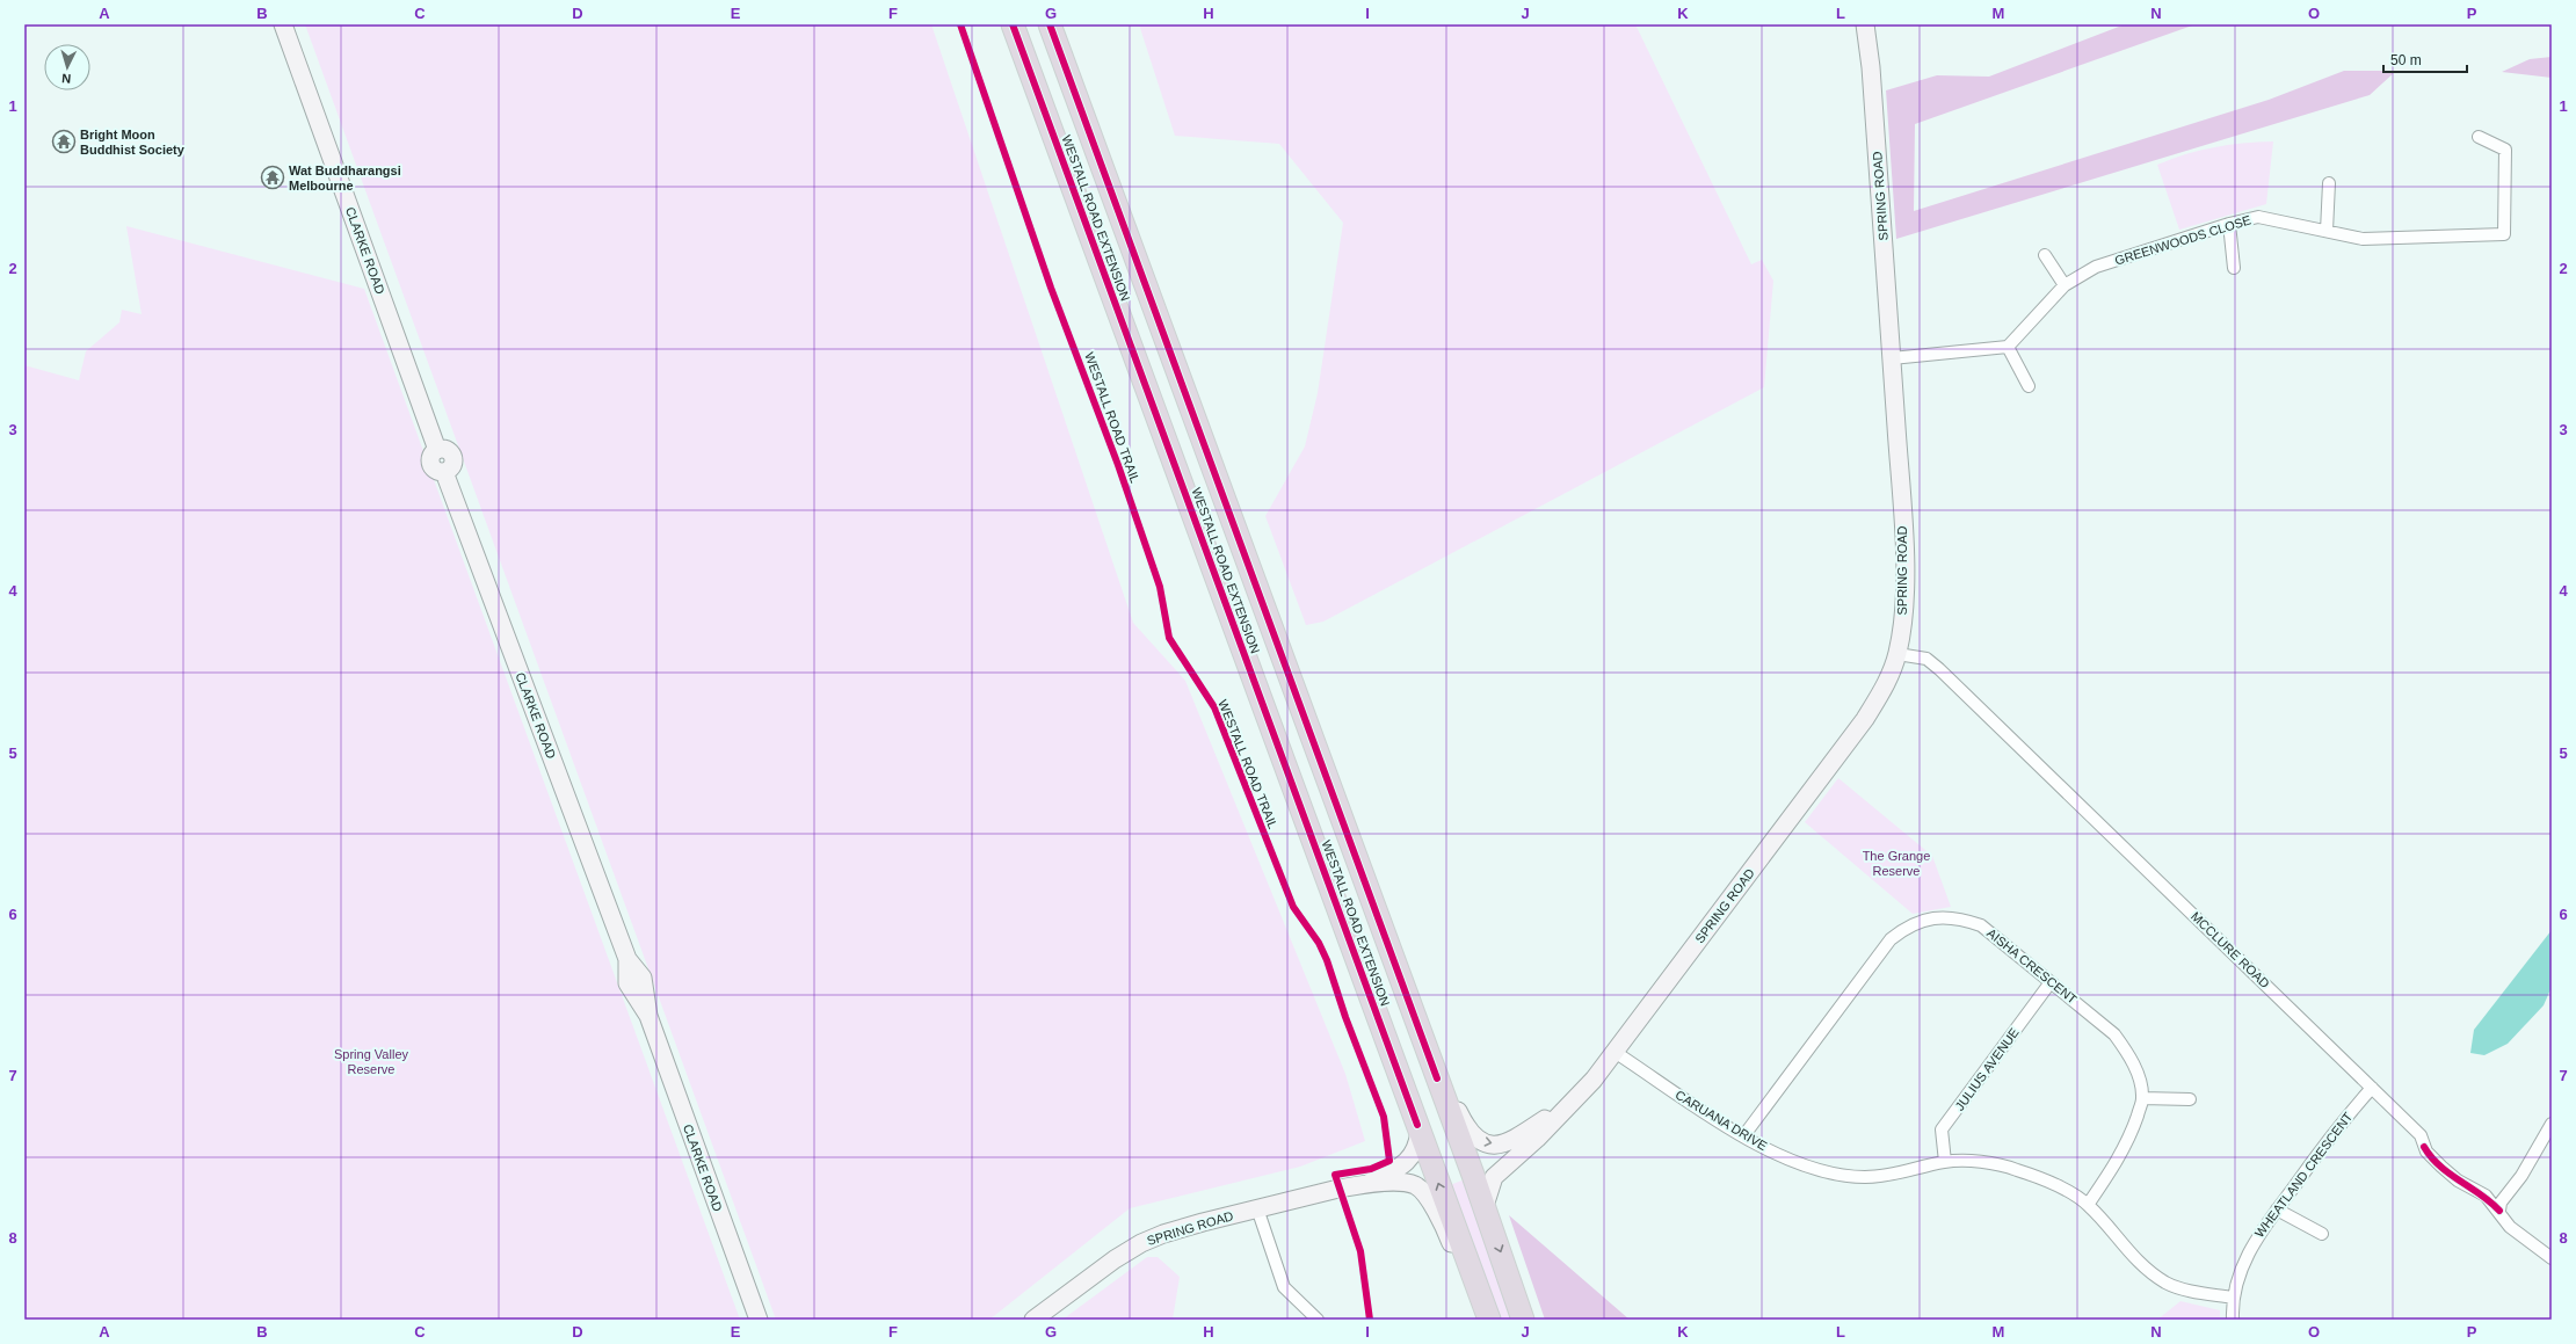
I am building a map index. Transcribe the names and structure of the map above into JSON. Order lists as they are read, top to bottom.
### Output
{
  "streets": {
    "highway": ["WESTALL ROAD EXTENSION"],
    "main road": ["SPRING ROAD", "CLARKE ROAD"],
    "street": [
      "GREENWOODS CLOSE",
      "MCCLURE ROAD",
      "AISHA CRESCENT",
      "JULIUS AVENUE",
      "CARUANA DRIVE",
      "WHEATLAND CRESCENT"
    ],
    "cycle path": ["WESTALL ROAD TRAIL"]
  },
  "crossings": [
    ["SPRING ROAD", "WESTALL ROAD EXTENSION"],
    ["SPRING ROAD", "MCCLURE ROAD"],
    ["SPRING ROAD", "CARUANA DRIVE"],
    ["MCCLURE ROAD", "WHEATLAND CRESCENT"],
    ["AISHA CRESCENT", "JULIUS AVENUE"],
    ["AISHA CRESCENT", "CARUANA DRIVE"],
    ["JULIUS AVENUE", "CARUANA DRIVE"],
    ["CARUANA DRIVE", "WHEATLAND CRESCENT"]
  ],
  "parks": ["The Grange Reserve", "Spring Valley Reserve"],
  "places": {
    "temple": ["Bright Moon Buddhist Society", "Wat Buddharangsi Melbourne"]
  },
  "scale_bar": "50 m",
  "north": "bottom",
  "grid": {
    "columns": [
      "A",
      "B",
      "C",
      "D",
      "E",
      "F",
      "G",
      "H",
      "I",
      "J",
      "K",
      "L",
      "M",
      "N",
      "O",
      "P"
    ],
    "rows": [
      "1",
      "2",
      "3",
      "4",
      "5",
      "6",
      "7",
      "8"
    ]
  }
}
